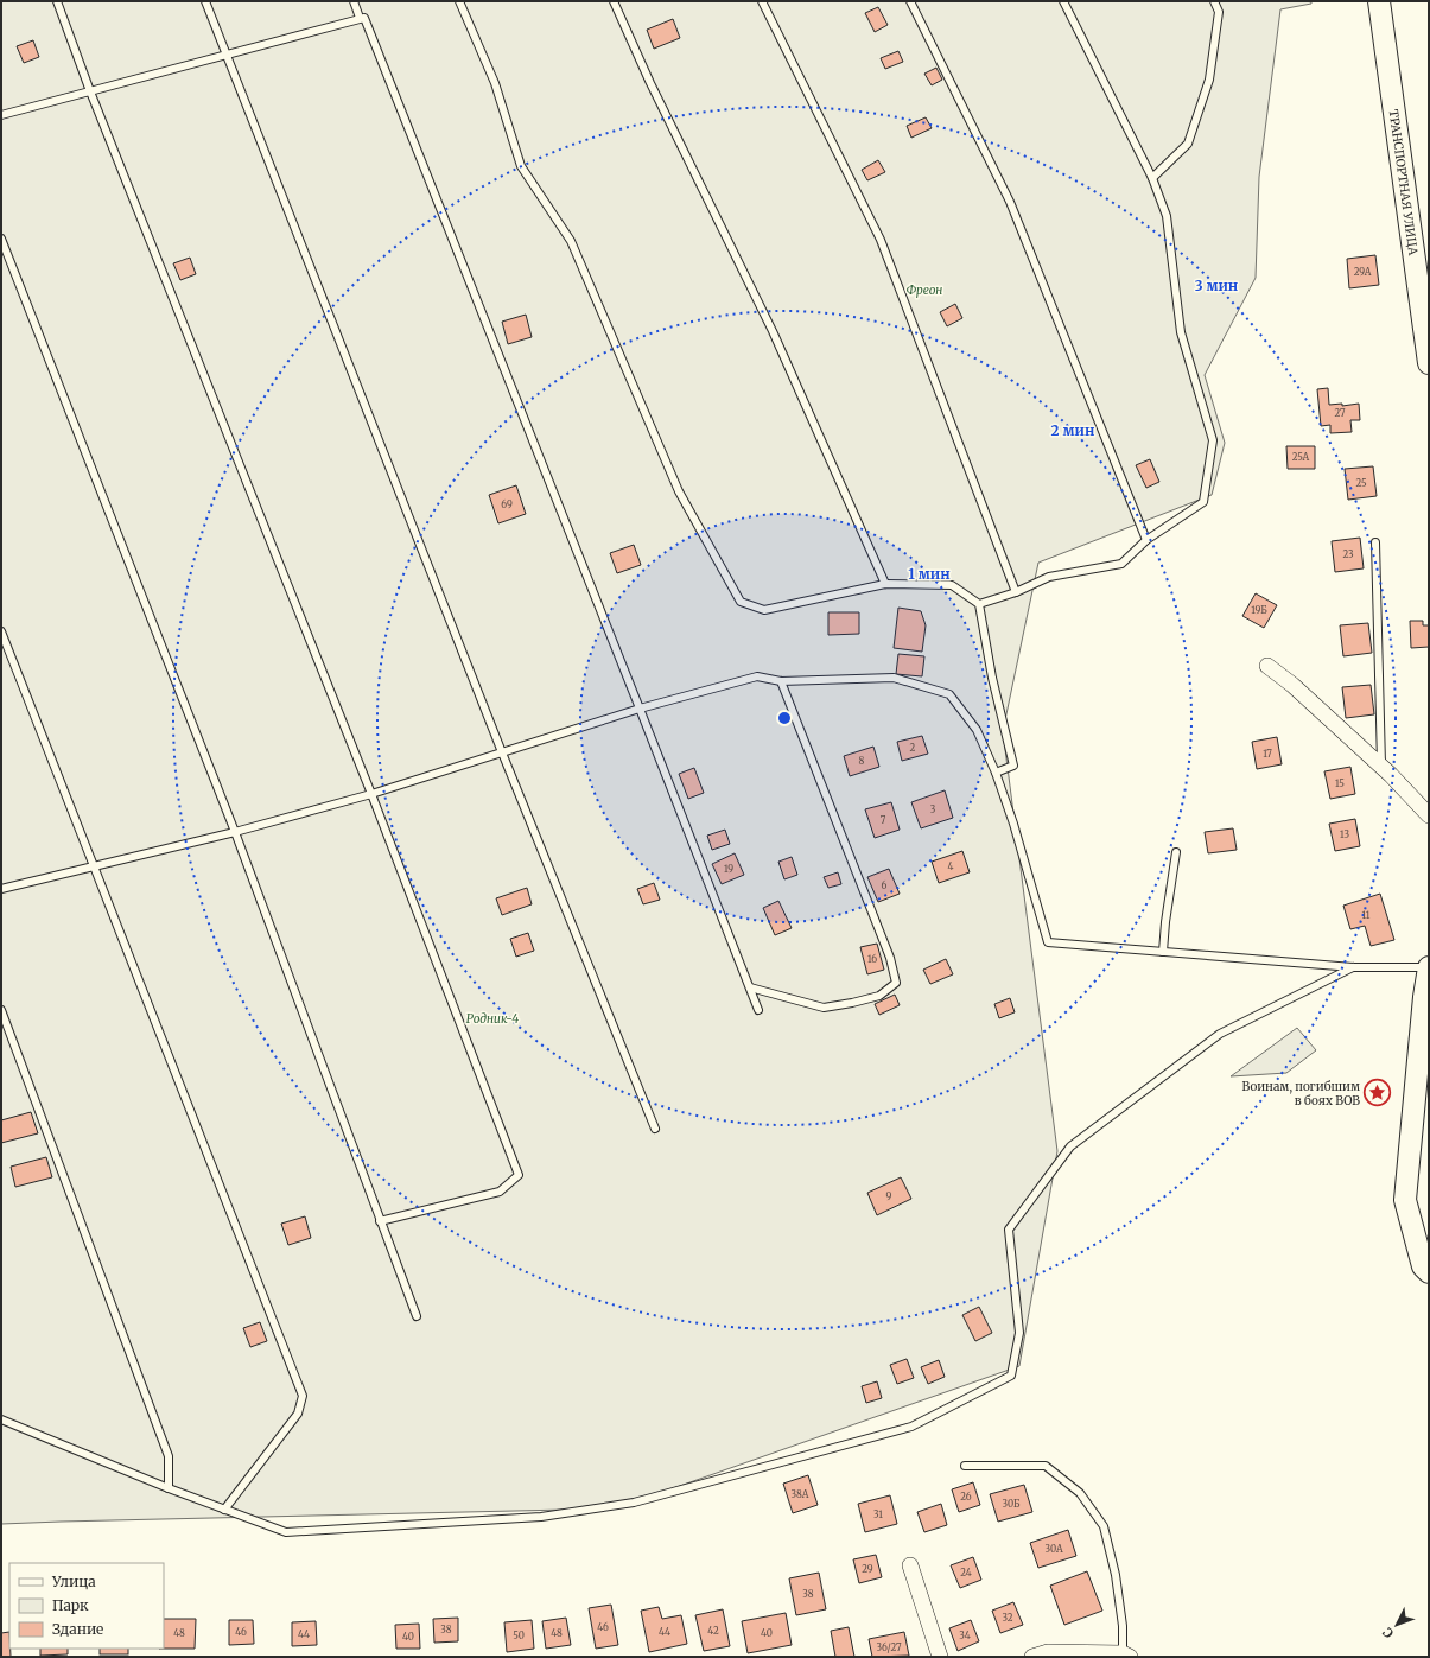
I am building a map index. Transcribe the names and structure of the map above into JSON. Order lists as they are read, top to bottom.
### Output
{
  "streets": {
    "street": ["ТРАНСПОРТНАЯ УЛИЦА"]
  },
  "parks": ["Фреон", "Родник-4"],
  "places": {
    "place": ["Воинам, погибшим в боях ВОВ"]
  },
  "house_numbers": [
    "29А",
    "27",
    "25А",
    "25",
    "69",
    "23",
    "19Б",
    "2",
    "17",
    "8",
    "15",
    "3",
    "7",
    "13",
    "4",
    "19",
    "6",
    "11",
    "16",
    "9",
    "38А",
    "26",
    "30Б",
    "31",
    "30А",
    "29",
    "24",
    "38",
    "32",
    "46",
    "38",
    "42",
    "46",
    "44",
    "48",
    "48",
    "40",
    "44",
    "50",
    "34",
    "40",
    "36/27"
  ],
  "legend": ["Улица", "Парк", "Здание"],
  "north": "bottom left",
  "rings": ["3 мин", "2 мин", "1 мин"]
}
